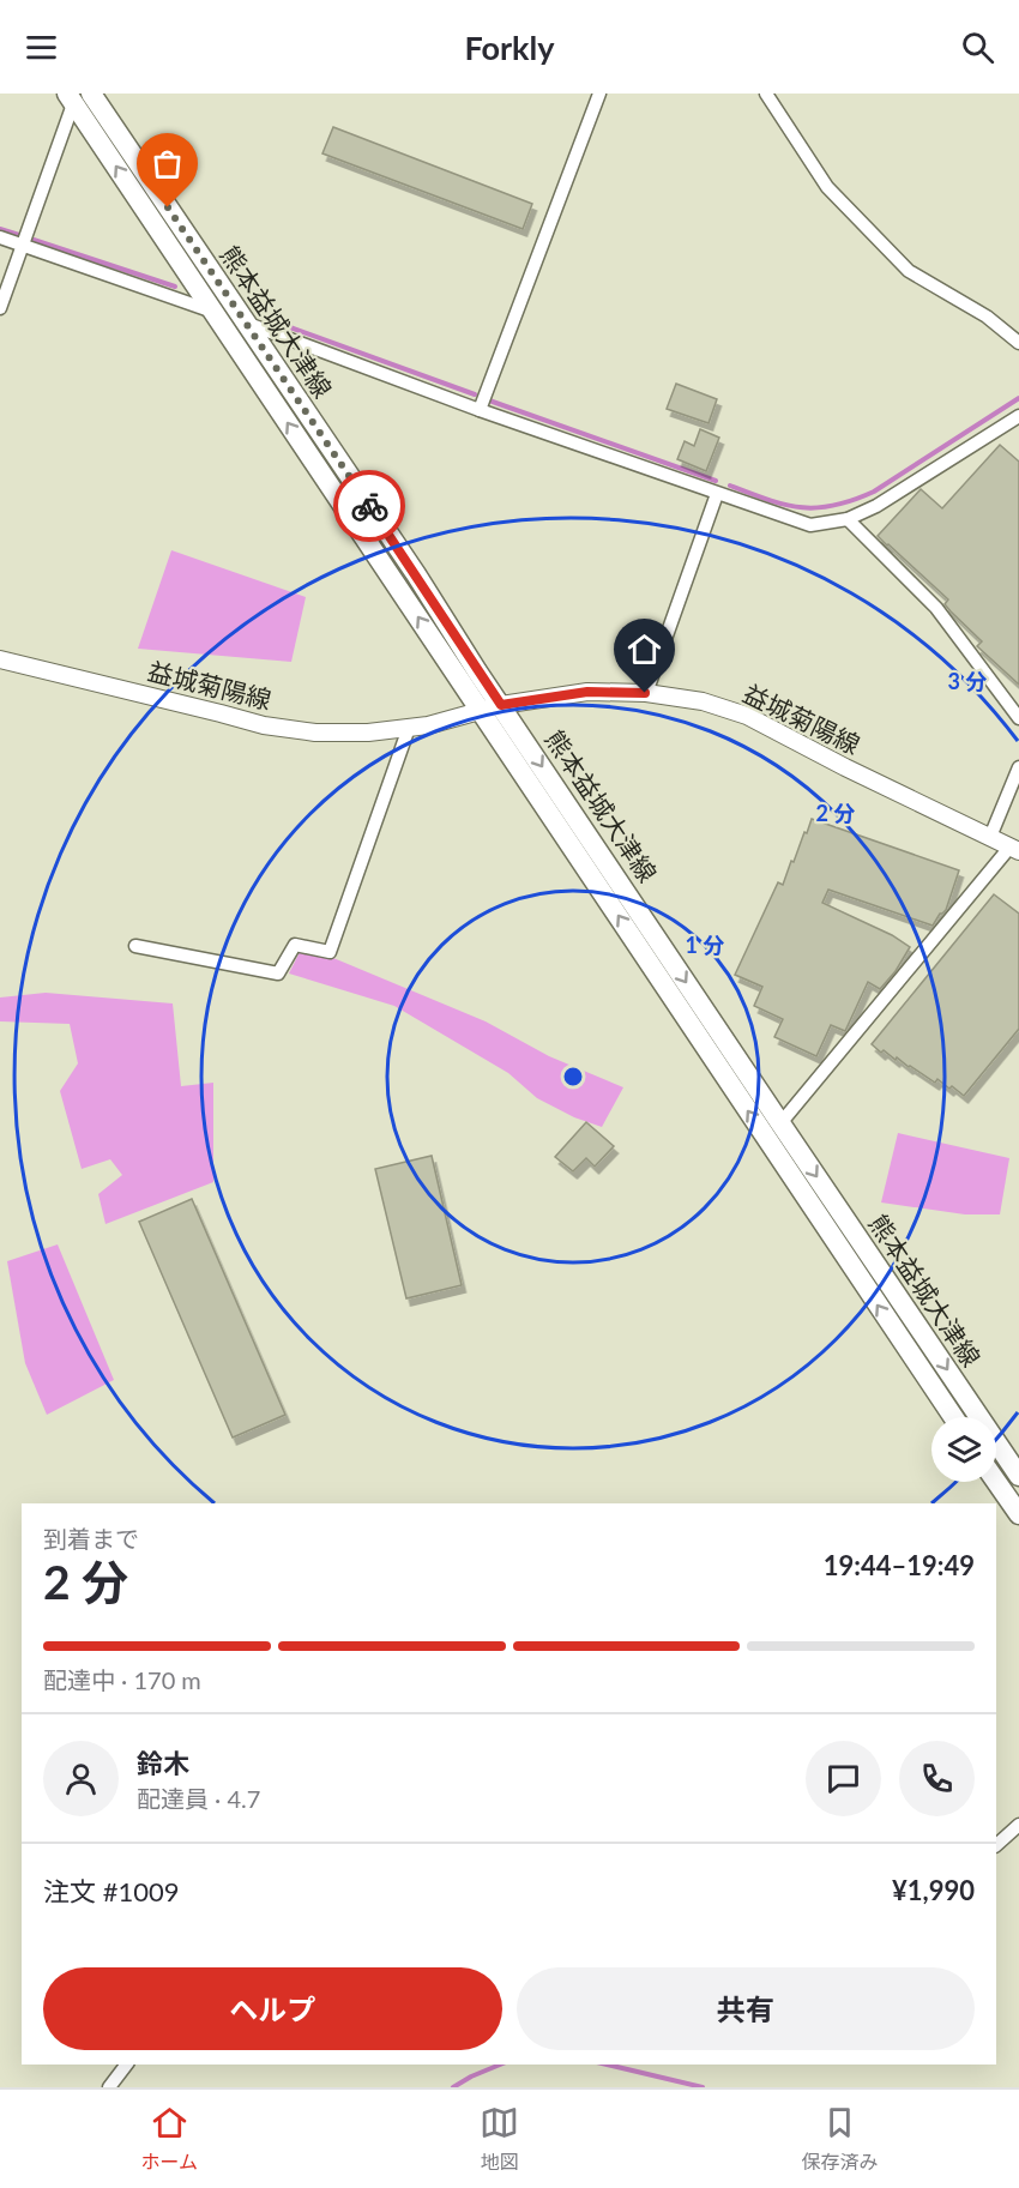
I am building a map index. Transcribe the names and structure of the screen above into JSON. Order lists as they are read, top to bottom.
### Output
{
  "streets": {
    "main road": ["熊本益城大津線", "益城菊陽線"]
  },
  "crossings": [
    ["熊本益城大津線", "益城菊陽線"]
  ],
  "page": {
    "header": "Forkly",
    "heading": ["2 分", "到着まで", "19:44–19:49"],
    "panel": [
      "鈴木",
      "配達員 · 4.7",
      "注文 #1009",
      "¥1,990"
    ],
    "bar": "配達中 · 170 m",
    "buttons": ["ヘルプ", "共有"],
    "tabs": ["ホーム", "地図", "保存済み"]
  },
  "rings": ["3 分", "2 分", "1 分"]
}
